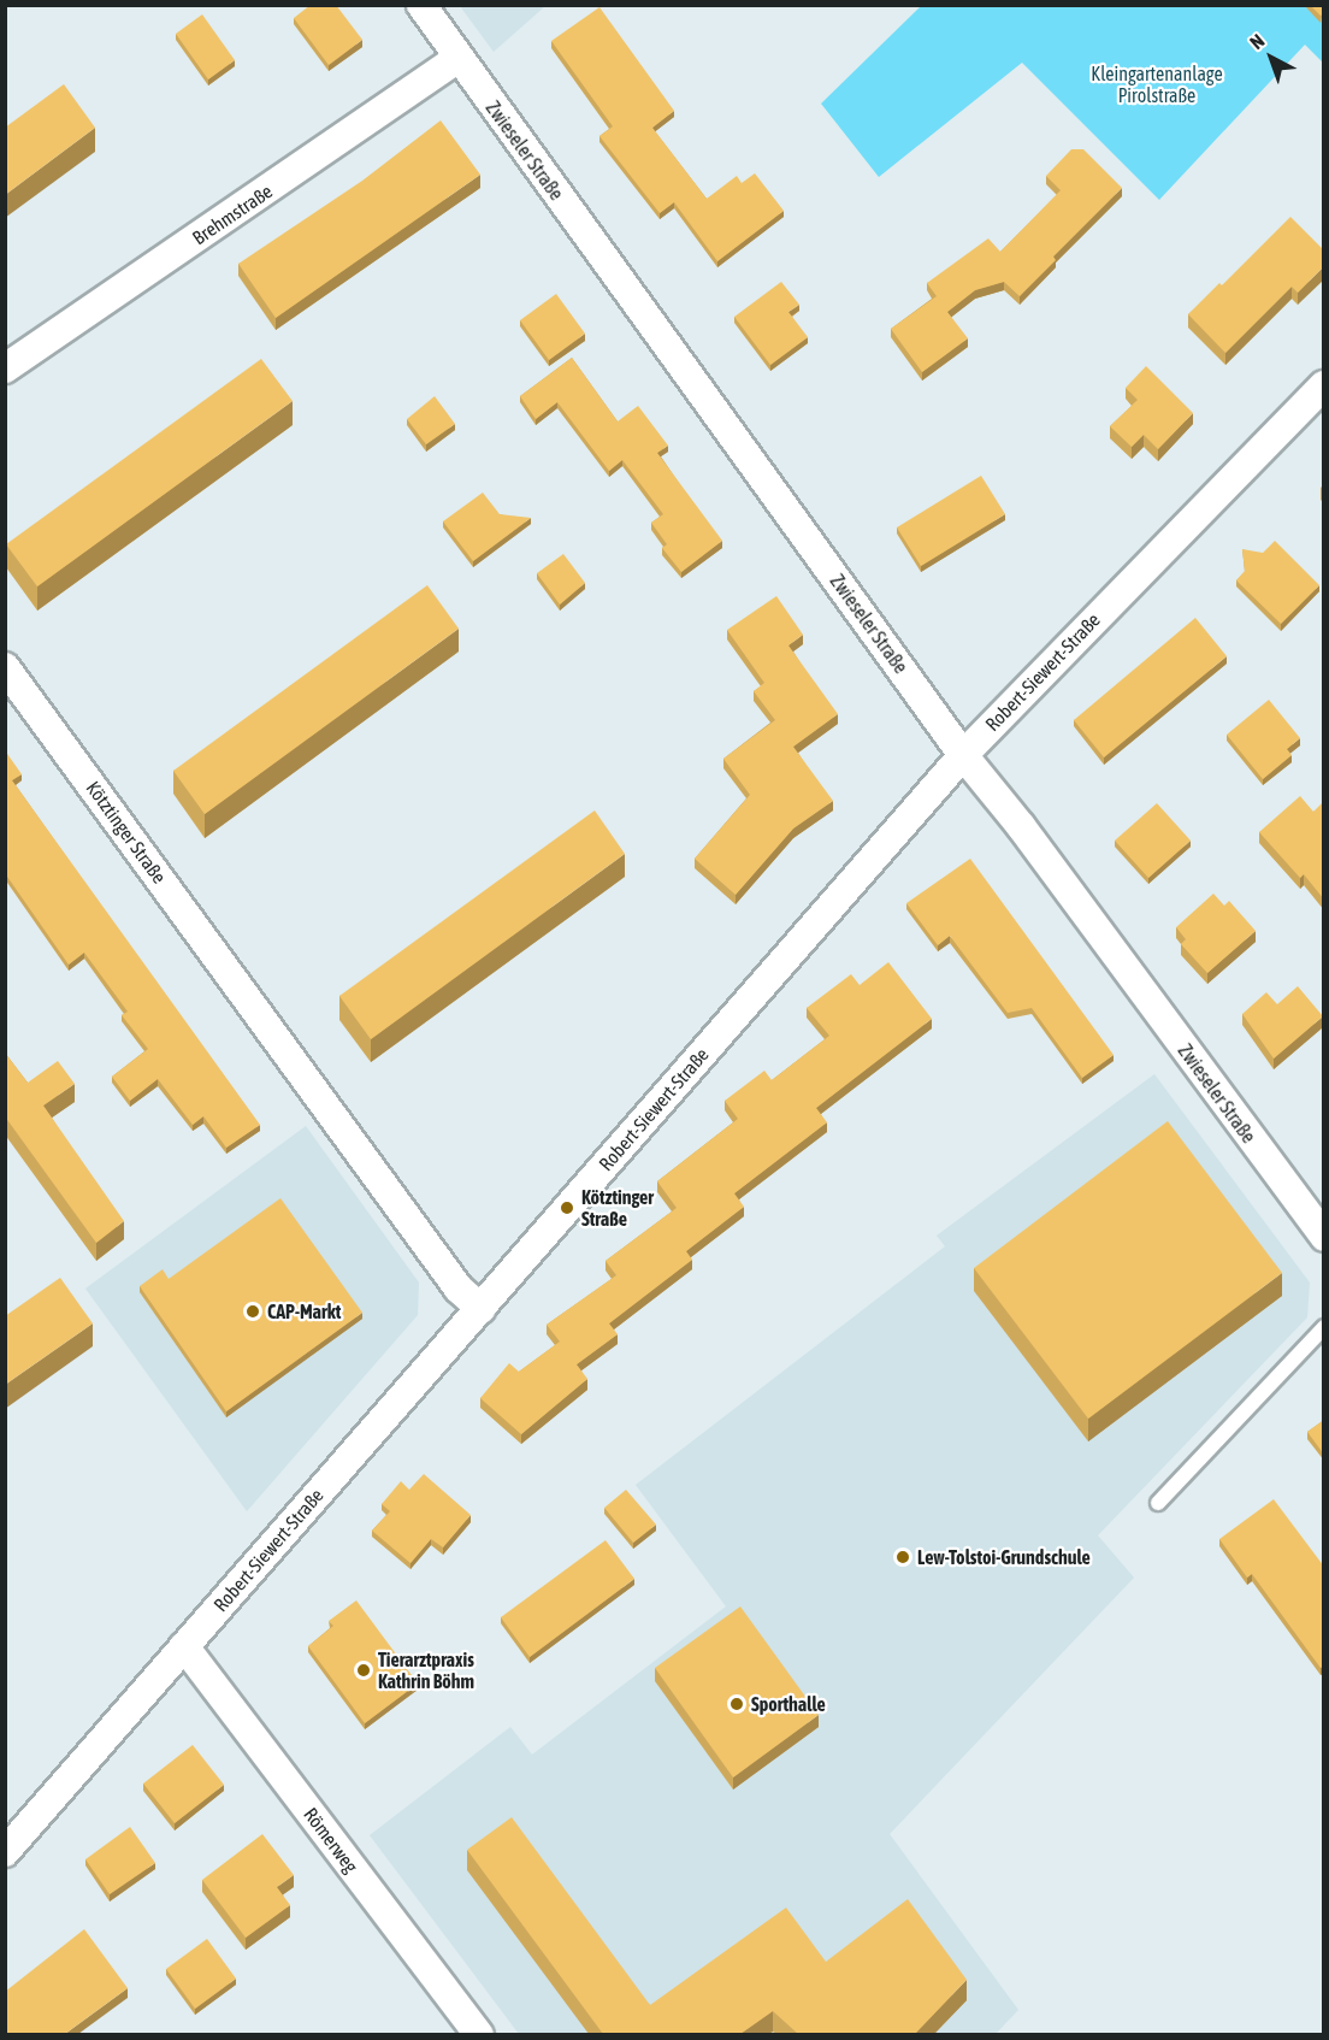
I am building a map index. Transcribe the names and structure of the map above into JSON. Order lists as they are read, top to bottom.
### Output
{
  "streets": {
    "street": [
      "Zwieseler Straße",
      "Brehmstraße",
      "Robert-Siewert-Straße",
      "Kötztinger Straße",
      "Römerweg"
    ]
  },
  "crossings": [
    ["Zwieseler Straße", "Brehmstraße"],
    ["Zwieseler Straße", "Robert-Siewert-Straße"],
    ["Robert-Siewert-Straße", "Kötztinger Straße"],
    ["Robert-Siewert-Straße", "Römerweg"]
  ],
  "parks": ["Kleingartenanlage Pirolstraße"],
  "places": [
    "Kötztinger Straße",
    "CAP-Markt",
    "Lew-Tolstoi-Grundschule",
    "Tierarztpraxis Kathrin Böhm",
    "Sporthalle"
  ],
  "north": "top left"
}
